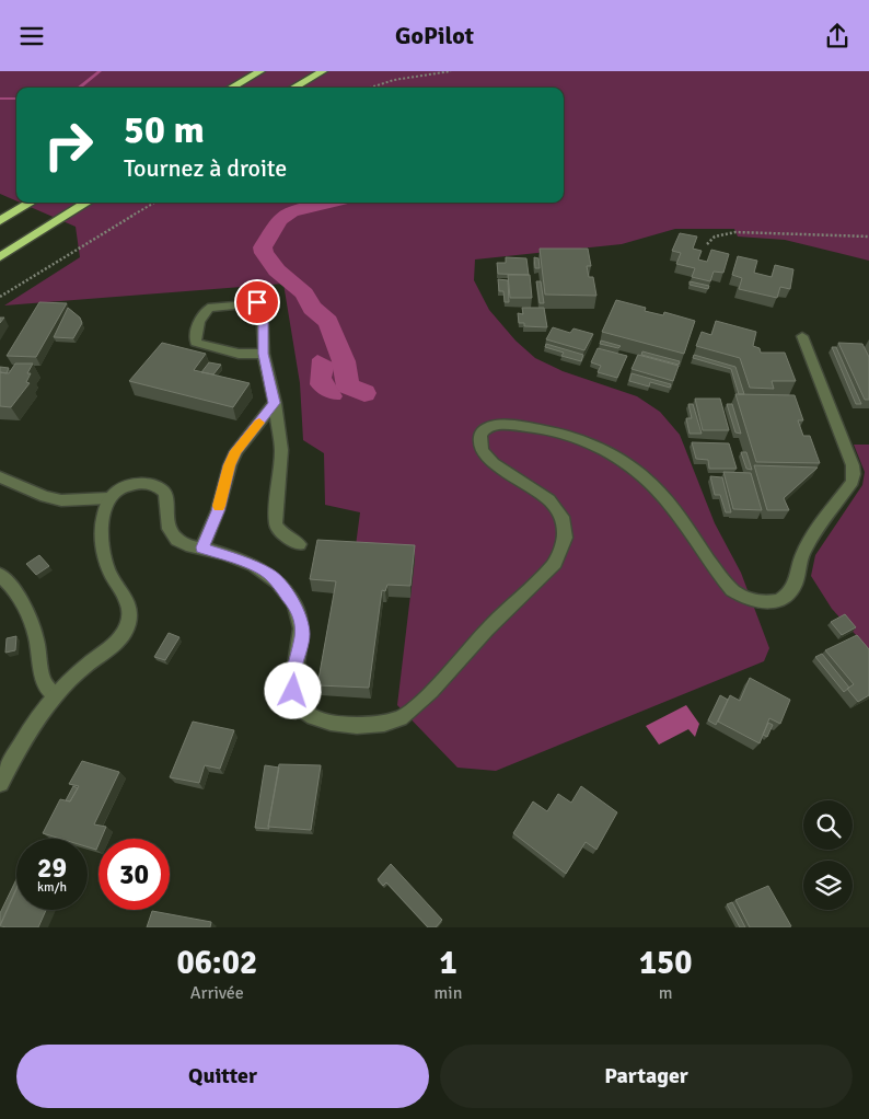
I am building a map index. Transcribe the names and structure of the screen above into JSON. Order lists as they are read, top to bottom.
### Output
{
  "page": {
    "header": "GoPilot",
    "turn": ["50 m", "Tournez à droite"],
    "speed": "29 km/h",
    "limit": "30",
    "eta": [
      "06:02",
      "Arrivée",
      "1",
      "min",
      "150",
      "m"
    ],
    "buttons": ["Quitter", "Partager"]
  }
}
